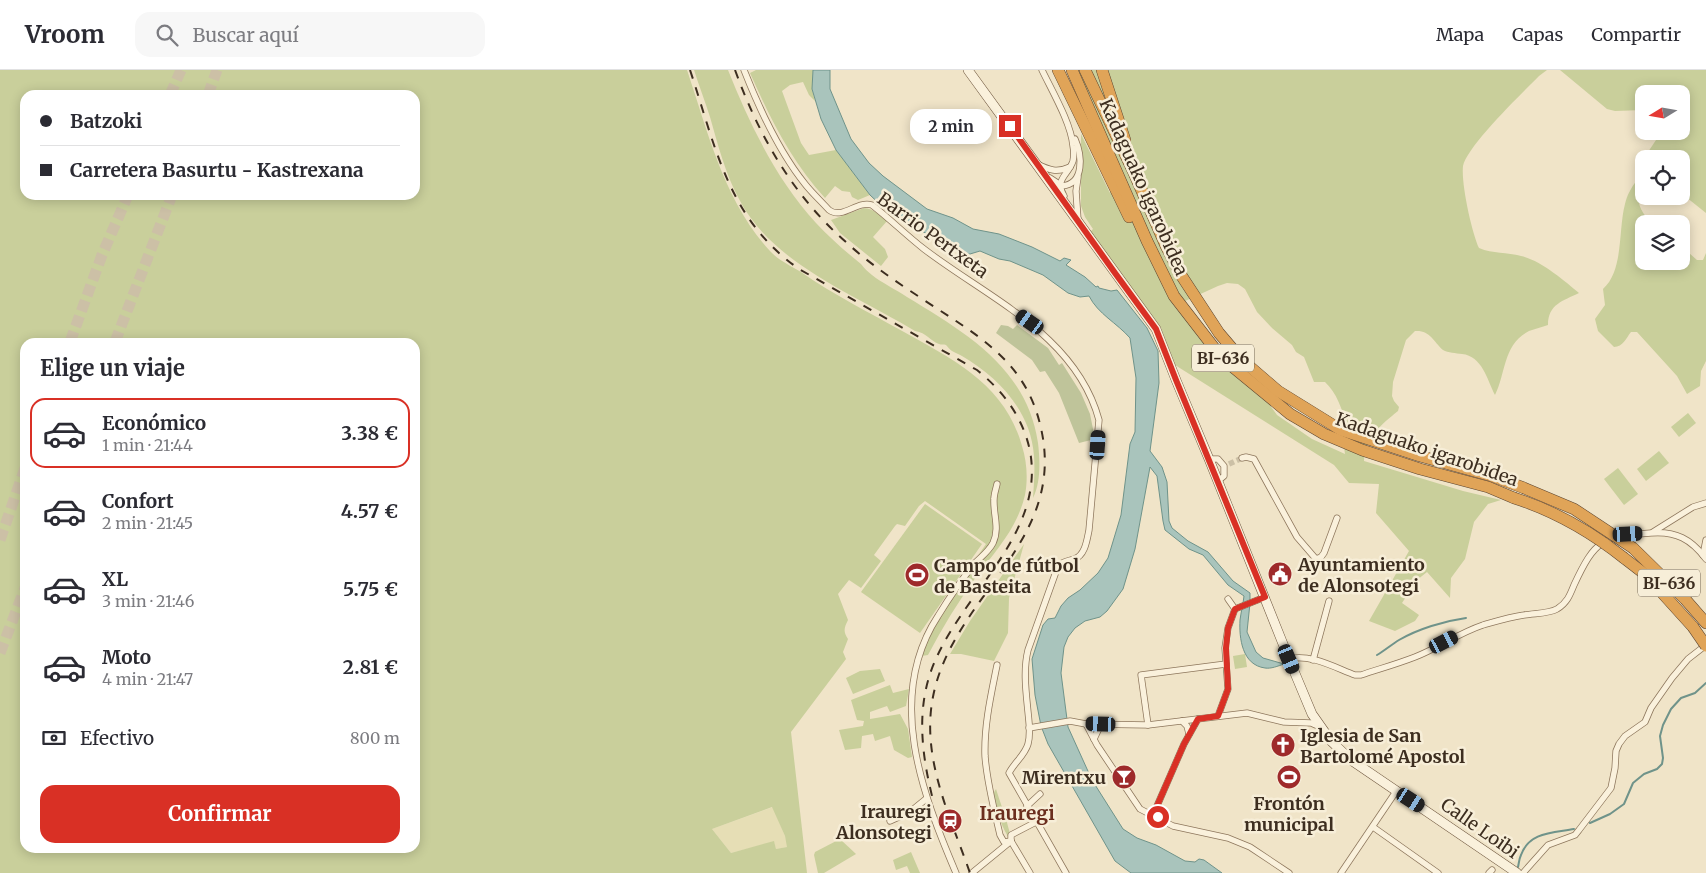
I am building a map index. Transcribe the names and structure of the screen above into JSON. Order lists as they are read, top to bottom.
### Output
{
  "streets": {
    "highway": ["Kadaguako igarobidea", "BI-636"],
    "street": ["Barrio Pertxeta", "Calle Loibi"]
  },
  "districts": ["Irauregi"],
  "places": {
    "public building": ["Ayuntamiento de Alonsotegi"],
    "sports": ["Campo de fútbol de Basteita", "Frontón municipal"],
    "church": ["Iglesia de San Bartolomé Apostol"],
    "bar": ["Mirentxu"],
    "station": ["Irauregi Alonsotegi"]
  },
  "north": "left",
  "page": {
    "header": "Vroom",
    "search": "Buscar aquí",
    "nav": ["Mapa", "Capas", "Compartir"],
    "banner": ["Batzoki", "Carretera Basurtu - Kastrexana"],
    "bubble": "2 min",
    "heading": "Elige un viaje",
    "list": [
      {
        "name": "Económico",
        "note": "1 min · 21:44",
        "value": "3.38 €"
      },
      {
        "name": "Confort",
        "note": "2 min · 21:45",
        "value": "4.57 €"
      },
      {
        "name": "XL",
        "note": "3 min · 21:46",
        "value": "5.75 €"
      },
      {
        "name": "Moto",
        "note": "4 min · 21:47",
        "value": "2.81 €"
      }
    ],
    "pay": ["Efectivo", "800 m"],
    "buttons": "Confirmar"
  }
}
